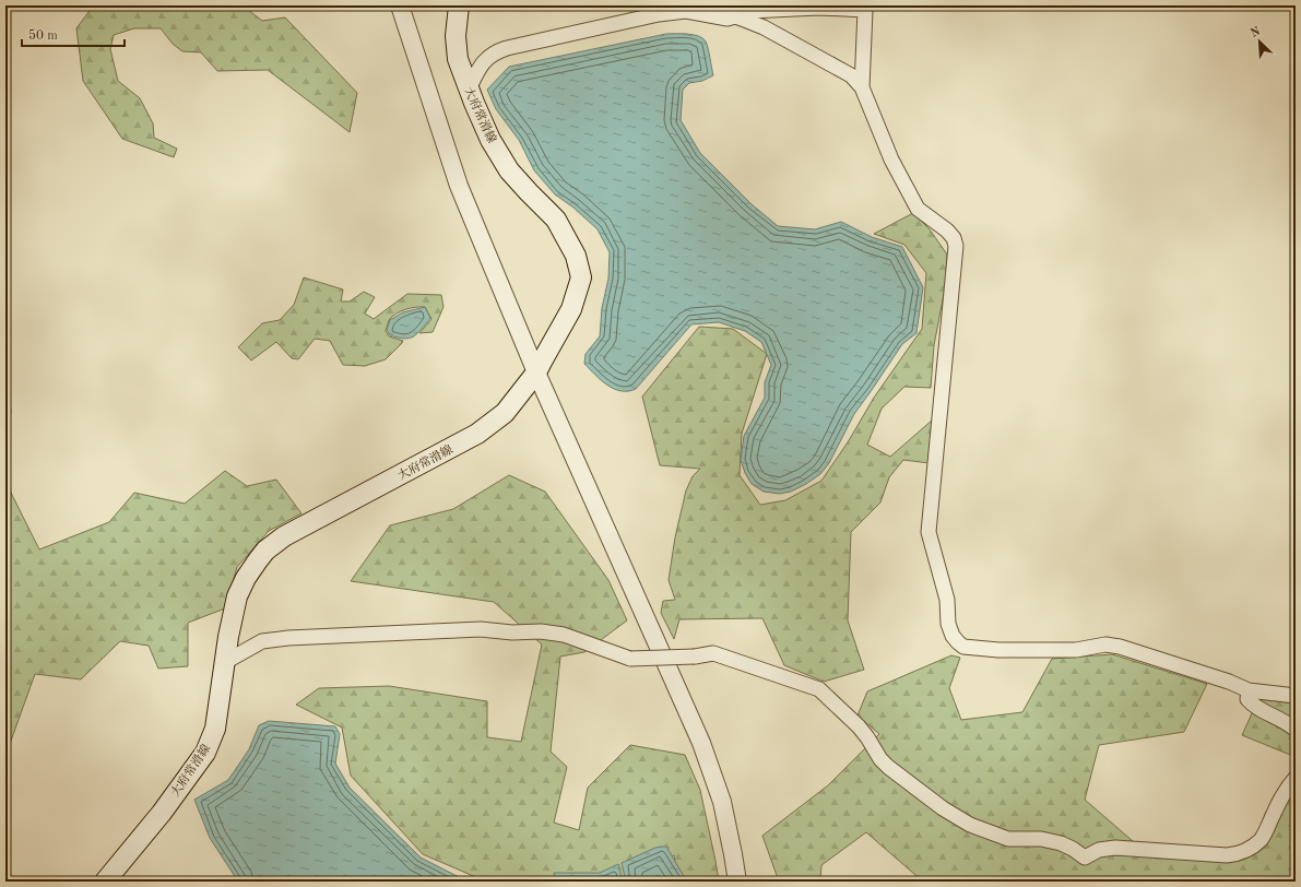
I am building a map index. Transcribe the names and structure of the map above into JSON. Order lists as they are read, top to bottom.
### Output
{
  "streets": {
    "main road": ["大府常滑線"]
  },
  "scale_bar": "50 m",
  "north": "top left"
}
